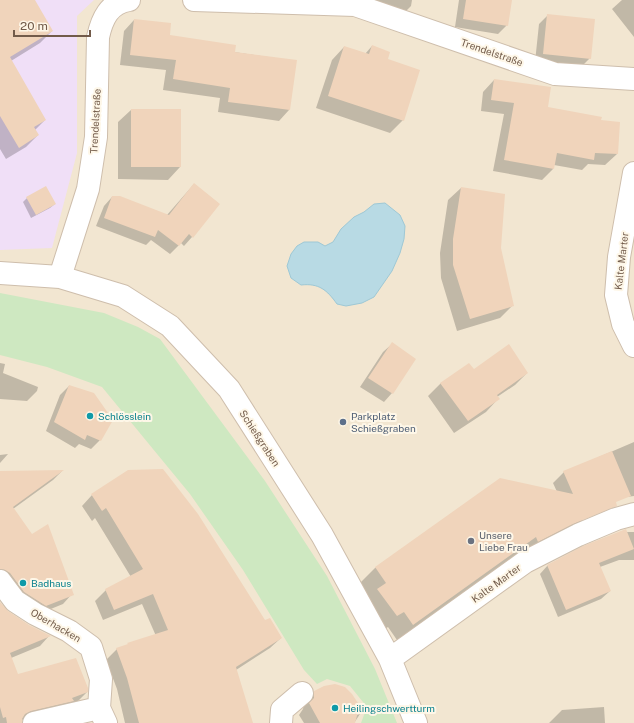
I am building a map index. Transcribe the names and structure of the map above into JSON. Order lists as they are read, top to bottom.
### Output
{
  "streets": {
    "street": [
      "Trendelstraße",
      "Kalte Marter",
      "Schießgraben",
      "Oberhacken"
    ]
  },
  "crossings": [
    ["Trendelstraße", "Schießgraben"],
    ["Kalte Marter", "Schießgraben"]
  ],
  "places": [
    "Schlösslein",
    "Parkplatz Schießgraben",
    "Unsere Liebe Frau",
    "Badhaus",
    "Heilingschwertturm"
  ],
  "scale_bar": "20 m"
}
